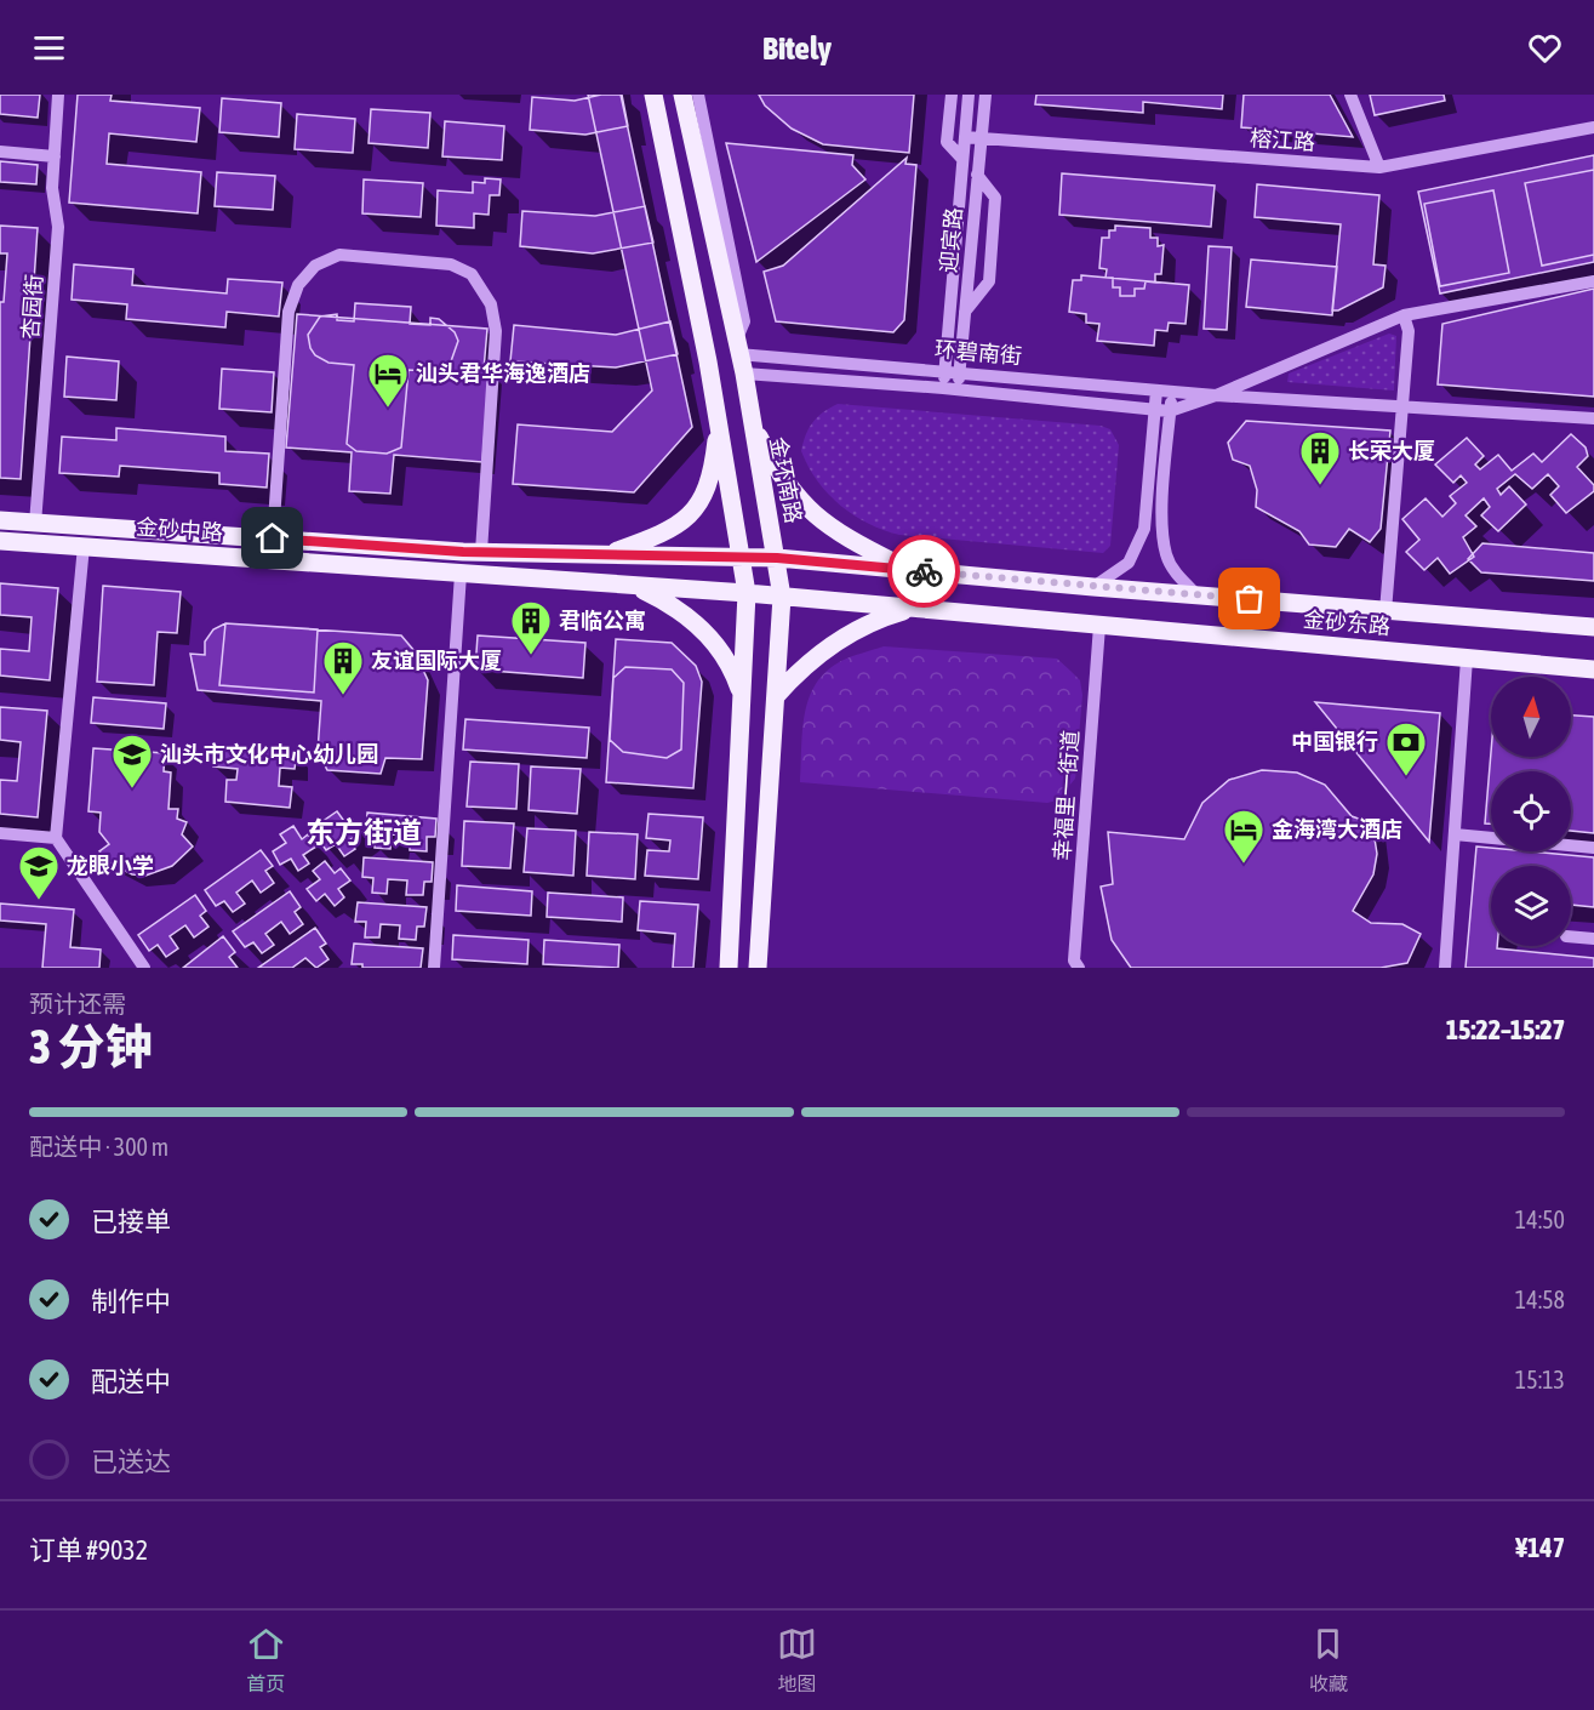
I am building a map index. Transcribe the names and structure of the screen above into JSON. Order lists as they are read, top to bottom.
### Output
{
  "streets": {
    "main road": ["金环南路", "金砂中路", "金砂东路"],
    "street": [
      "榕江路",
      "迎宾路",
      "杏园街",
      "环碧南街",
      "幸福里一街道"
    ]
  },
  "crossings": [
    ["榕江路", "迎宾路"],
    ["迎宾路", "环碧南街"],
    ["杏园街", "金砂中路"],
    ["环碧南街", "金环南路"],
    ["金环南路", "金砂中路"],
    ["金环南路", "金砂东路"],
    ["金砂中路", "金砂东路"],
    ["金砂东路", "幸福里一街道"]
  ],
  "districts": ["东方街道"],
  "places": {
    "hotel": ["汕头君华海逸酒店", "金海湾大酒店"],
    "building": ["长荣大厦", "君临公寓", "友谊国际大厦"],
    "bank": ["中国银行"],
    "school or university": ["汕头市文化中心幼儿园", "龙眼小学"]
  },
  "north": "top",
  "page": {
    "header": "Bitely",
    "heading": ["3 分钟", "预计还需", "15:22–15:27"],
    "panel": ["订单 #9032", "¥147"],
    "bar": "配送中 · 300 m",
    "list": [
      ["已接单", "14:50"],
      ["制作中", "14:58"],
      ["配送中", "15:13"],
      "已送达"
    ],
    "tabs": ["首页", "地图", "收藏"]
  }
}
